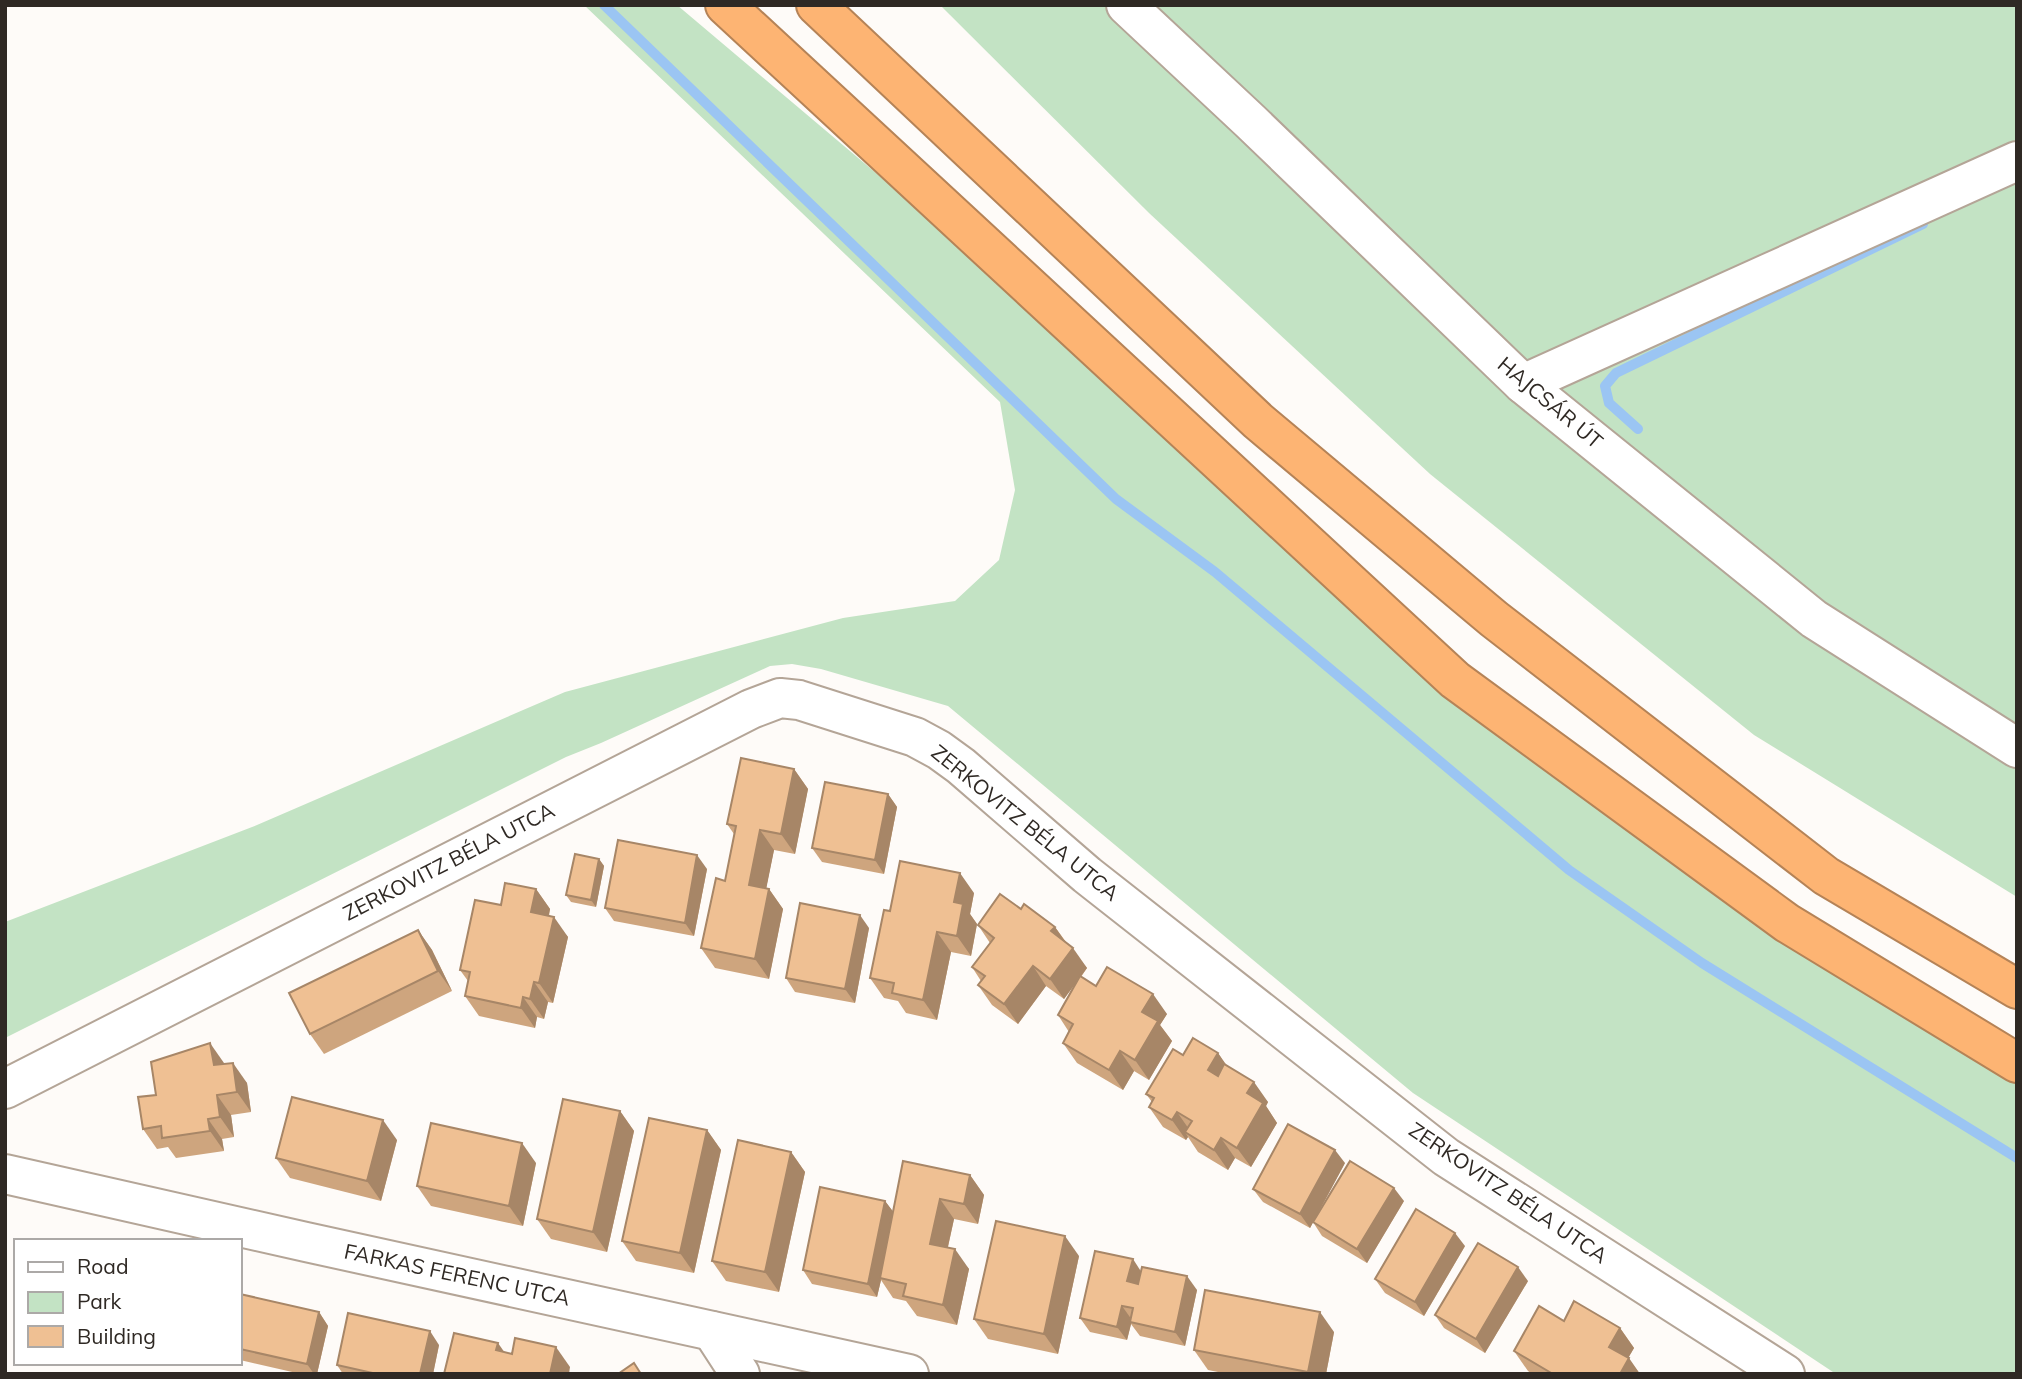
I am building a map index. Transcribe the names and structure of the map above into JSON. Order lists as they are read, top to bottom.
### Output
{
  "streets": {
    "street": ["HAJCSÁR ÚT", "ZERKOVITZ BÉLA UTCA", "FARKAS FERENC UTCA"]
  },
  "legend": ["Road", "Park", "Building"]
}
